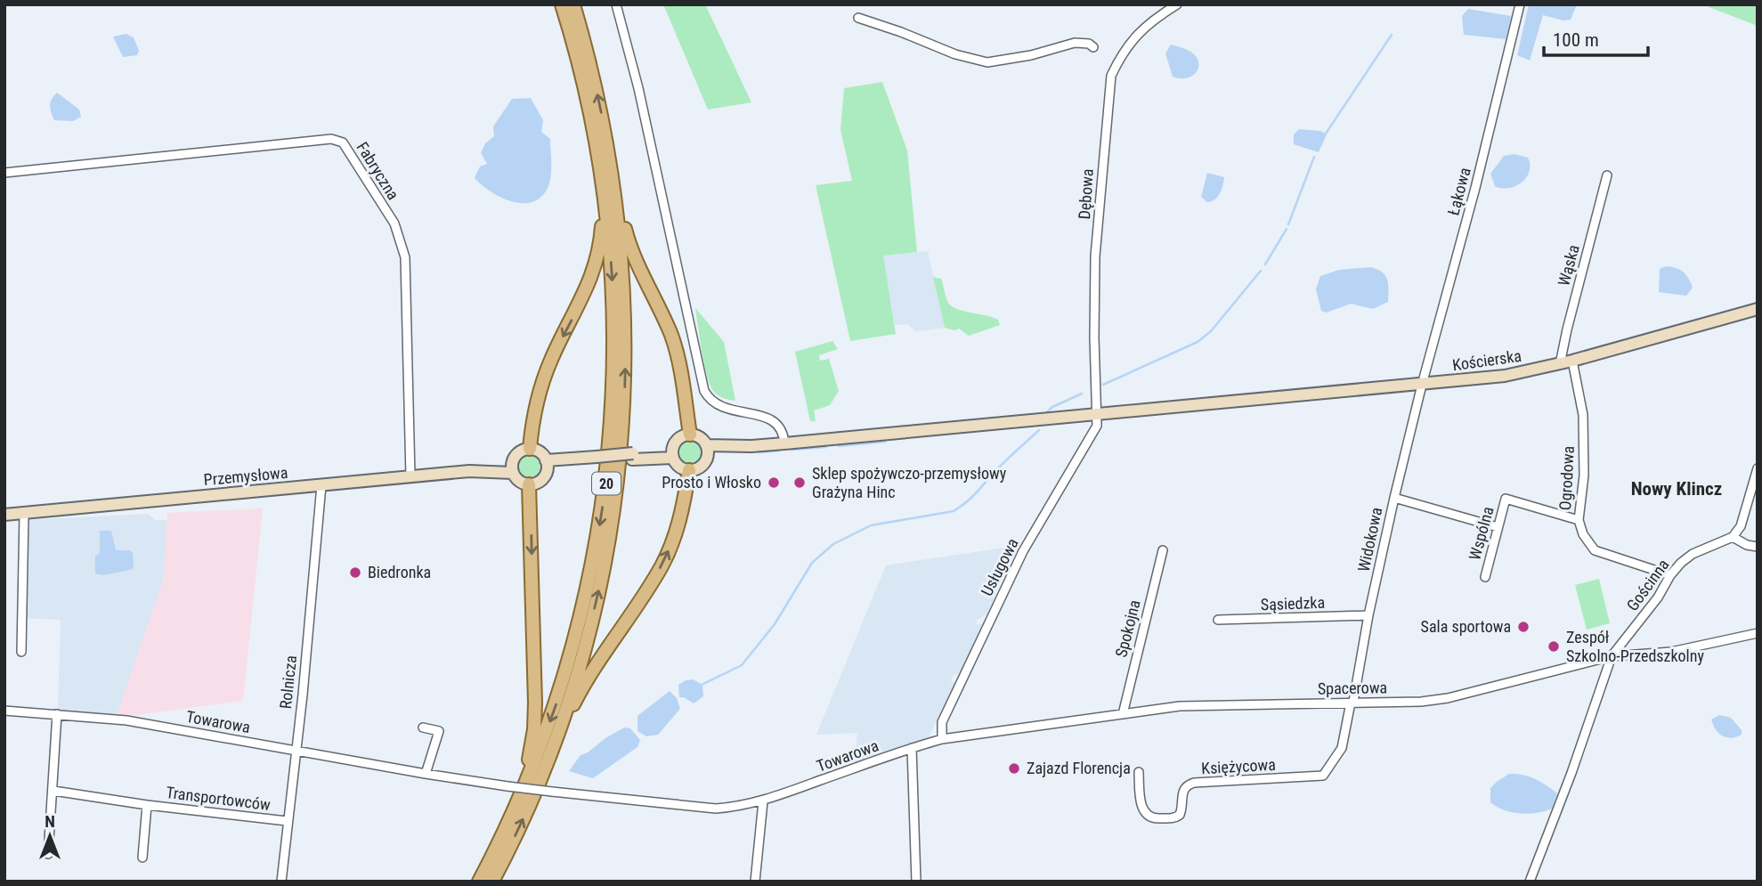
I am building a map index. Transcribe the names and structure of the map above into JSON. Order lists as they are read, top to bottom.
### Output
{
  "streets": {
    "main road": ["Kościerska", "Przemysłowa", "20"],
    "street": [
      "Fabryczna",
      "Łąkowa",
      "Dębowa",
      "Wąska",
      "Ogrodowa",
      "Wspólna",
      "Widokowa",
      "Usługowa",
      "Gościnna",
      "Sąsiedzka",
      "Spokojna",
      "Rolnicza",
      "Spacerowa",
      "Towarowa",
      "Księżycowa",
      "Transportowców"
    ]
  },
  "crossings": [
    ["Fabryczna", "Przemysłowa"],
    ["Łąkowa", "Kościerska"],
    ["Łąkowa", "Widokowa"],
    ["Dębowa", "Kościerska"],
    ["Dębowa", "Usługowa"],
    ["Wąska", "Kościerska"],
    ["Kościerska", "Ogrodowa"],
    ["Kościerska", "Widokowa"],
    ["Kościerska", "Usługowa"],
    ["Przemysłowa", "Rolnicza"],
    ["Ogrodowa", "Wspólna"],
    ["Ogrodowa", "Gościnna"],
    ["Widokowa", "Sąsiedzka"],
    ["Widokowa", "Spacerowa"],
    ["Widokowa", "Księżycowa"],
    ["Usługowa", "Spacerowa"],
    ["Usługowa", "Towarowa"],
    ["Gościnna", "Spacerowa"],
    ["Spokojna", "Spacerowa"],
    ["Rolnicza", "Towarowa"],
    ["Rolnicza", "Transportowców"],
    ["Spacerowa", "Towarowa"],
    ["Spacerowa", "Księżycowa"]
  ],
  "districts": ["Nowy Klincz"],
  "places": [
    "Prosto i Włosko",
    "Sklep spożywczo-przemysłowy Grażyna Hinc",
    "Biedronka",
    "Sala sportowa",
    "Zespół Szkolno-Przedszkolny",
    "Zajazd Florencja"
  ],
  "scale_bar": "100 m",
  "north": "top"
}
